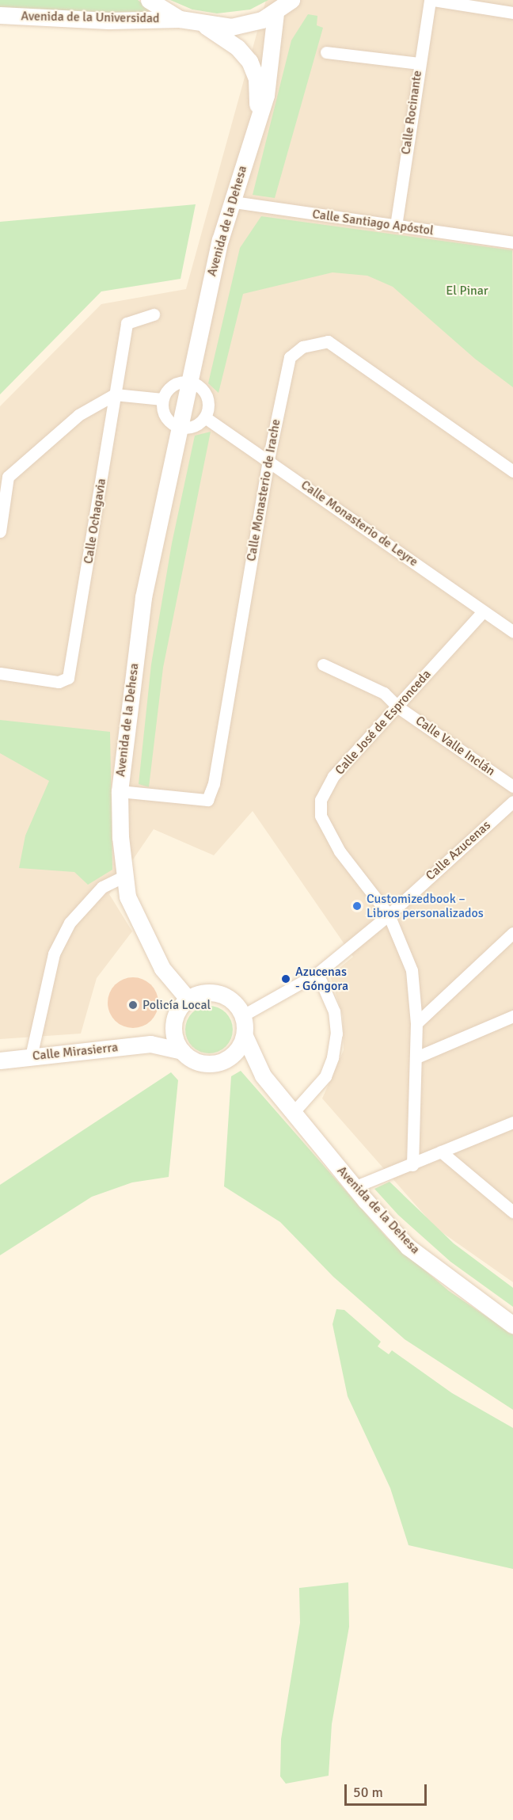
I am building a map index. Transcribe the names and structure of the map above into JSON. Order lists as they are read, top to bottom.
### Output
{
  "streets": {
    "street": [
      "Avenida de la Universidad",
      "Calle Rocinante",
      "Avenida de la Dehesa",
      "Calle Santiago Apóstol",
      "Calle Monasterio de Irache",
      "Calle Ochagavia",
      "Calle Monasterio de Leyre",
      "Calle José de Espronceda",
      "Calle Valle Inclán",
      "Calle Azucenas",
      "Calle Mirasierra"
    ]
  },
  "crossings": [
    ["Calle Rocinante", "Calle Santiago Apóstol"],
    ["Avenida de la Dehesa", "Calle Santiago Apóstol"],
    ["Avenida de la Dehesa", "Calle Monasterio de Irache"],
    ["Avenida de la Dehesa", "Calle Azucenas"],
    ["Avenida de la Dehesa", "Calle Mirasierra"],
    ["Calle Monasterio de Irache", "Calle Monasterio de Leyre"],
    ["Calle Monasterio de Leyre", "Calle José de Espronceda"],
    ["Calle José de Espronceda", "Calle Valle Inclán"],
    ["Calle José de Espronceda", "Calle Azucenas"],
    ["Calle Azucenas", "Calle Mirasierra"]
  ],
  "parks": ["El Pinar"],
  "places": ["Customizedbook – Libros personalizados", "Azucenas - Góngora", "Policía Local"],
  "scale_bar": "50 m"
}
